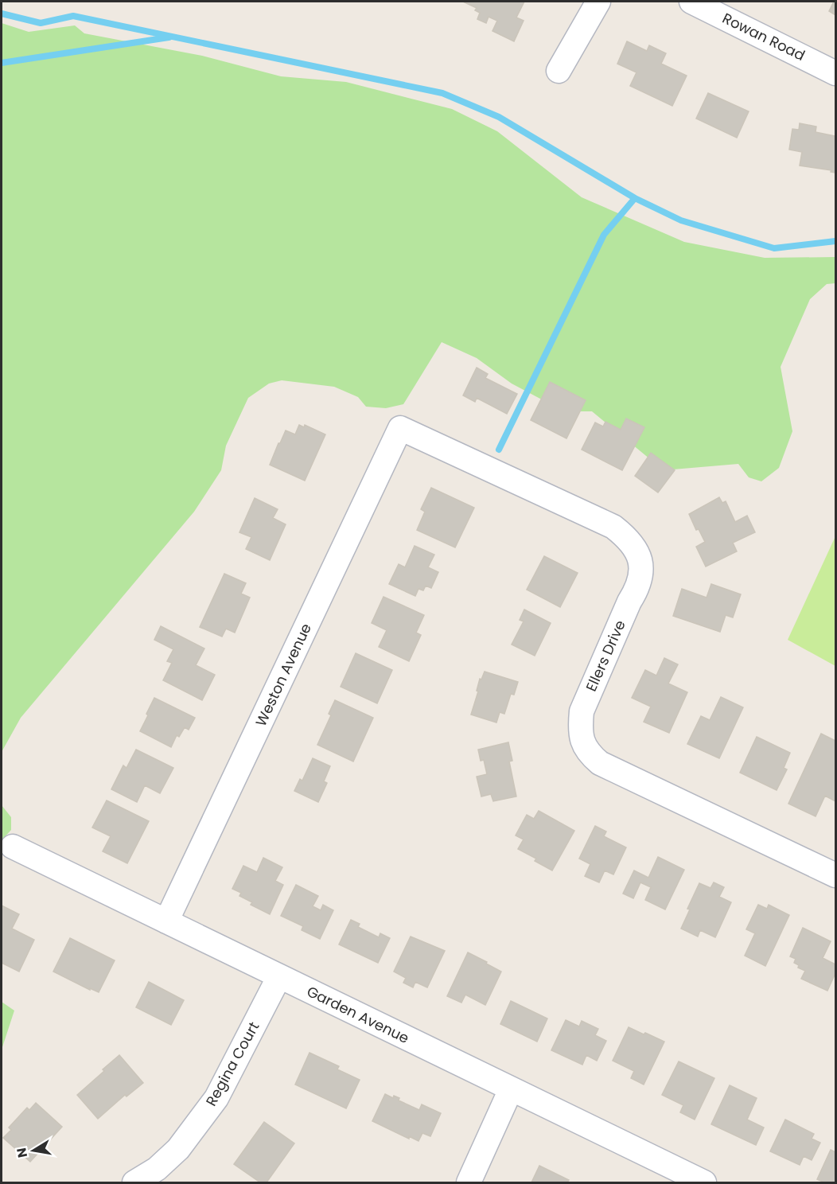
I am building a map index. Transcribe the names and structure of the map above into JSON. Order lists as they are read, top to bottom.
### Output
{
  "streets": {
    "street": [
      "Rowan Road",
      "Ellers Drive",
      "Weston Avenue",
      "Garden Avenue",
      "Regina Court"
    ]
  },
  "crossings": [
    ["Ellers Drive", "Weston Avenue"],
    ["Weston Avenue", "Garden Avenue"],
    ["Garden Avenue", "Regina Court"]
  ],
  "north": "left"
}
